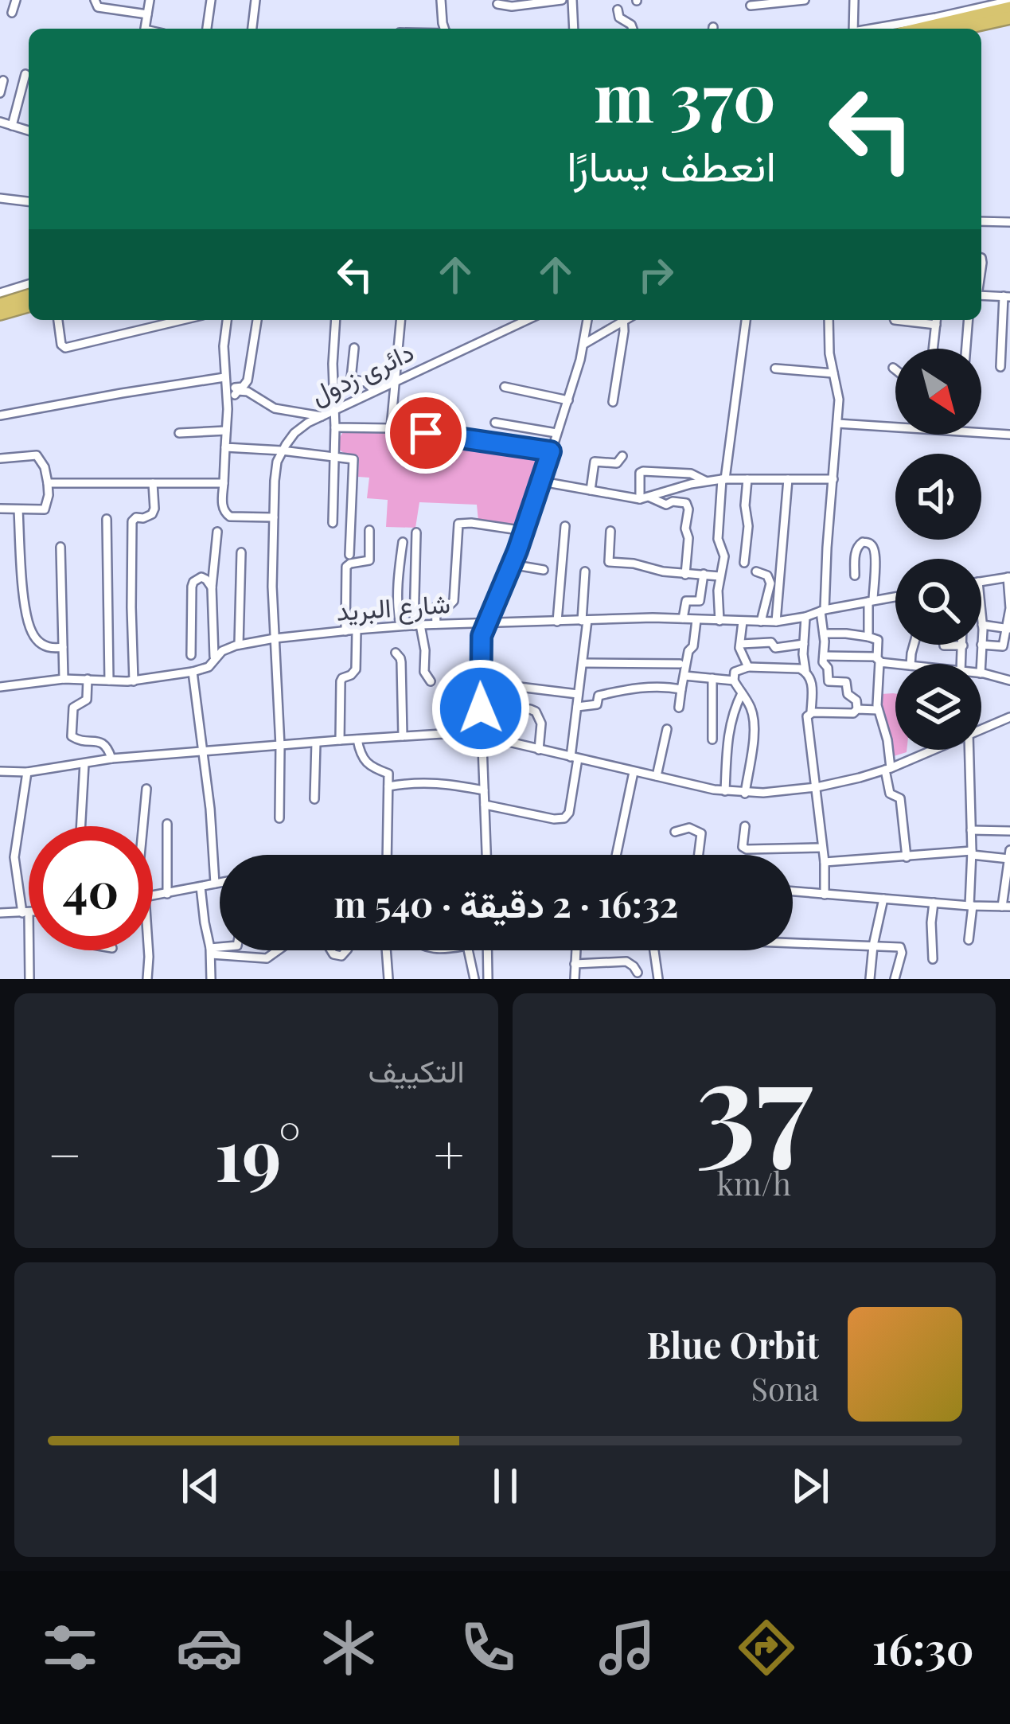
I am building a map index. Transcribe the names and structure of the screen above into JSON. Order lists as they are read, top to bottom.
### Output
{
  "streets": {
    "street": ["دائرى زدول", "شارع البريد"]
  },
  "north": "bottom right",
  "page": {
    "turn": ["370 m", "انعطف يسارًا"],
    "limit": "40",
    "trip": "16:32 · 2 دقيقة · 540 m",
    "tile": [
      ["37", "km/h"],
      "التكييف"
    ],
    "heat": ["−", "19°", "+"],
    "song": ["Blue Orbit", "Sona"],
    "tabs": "16:30"
  }
}
